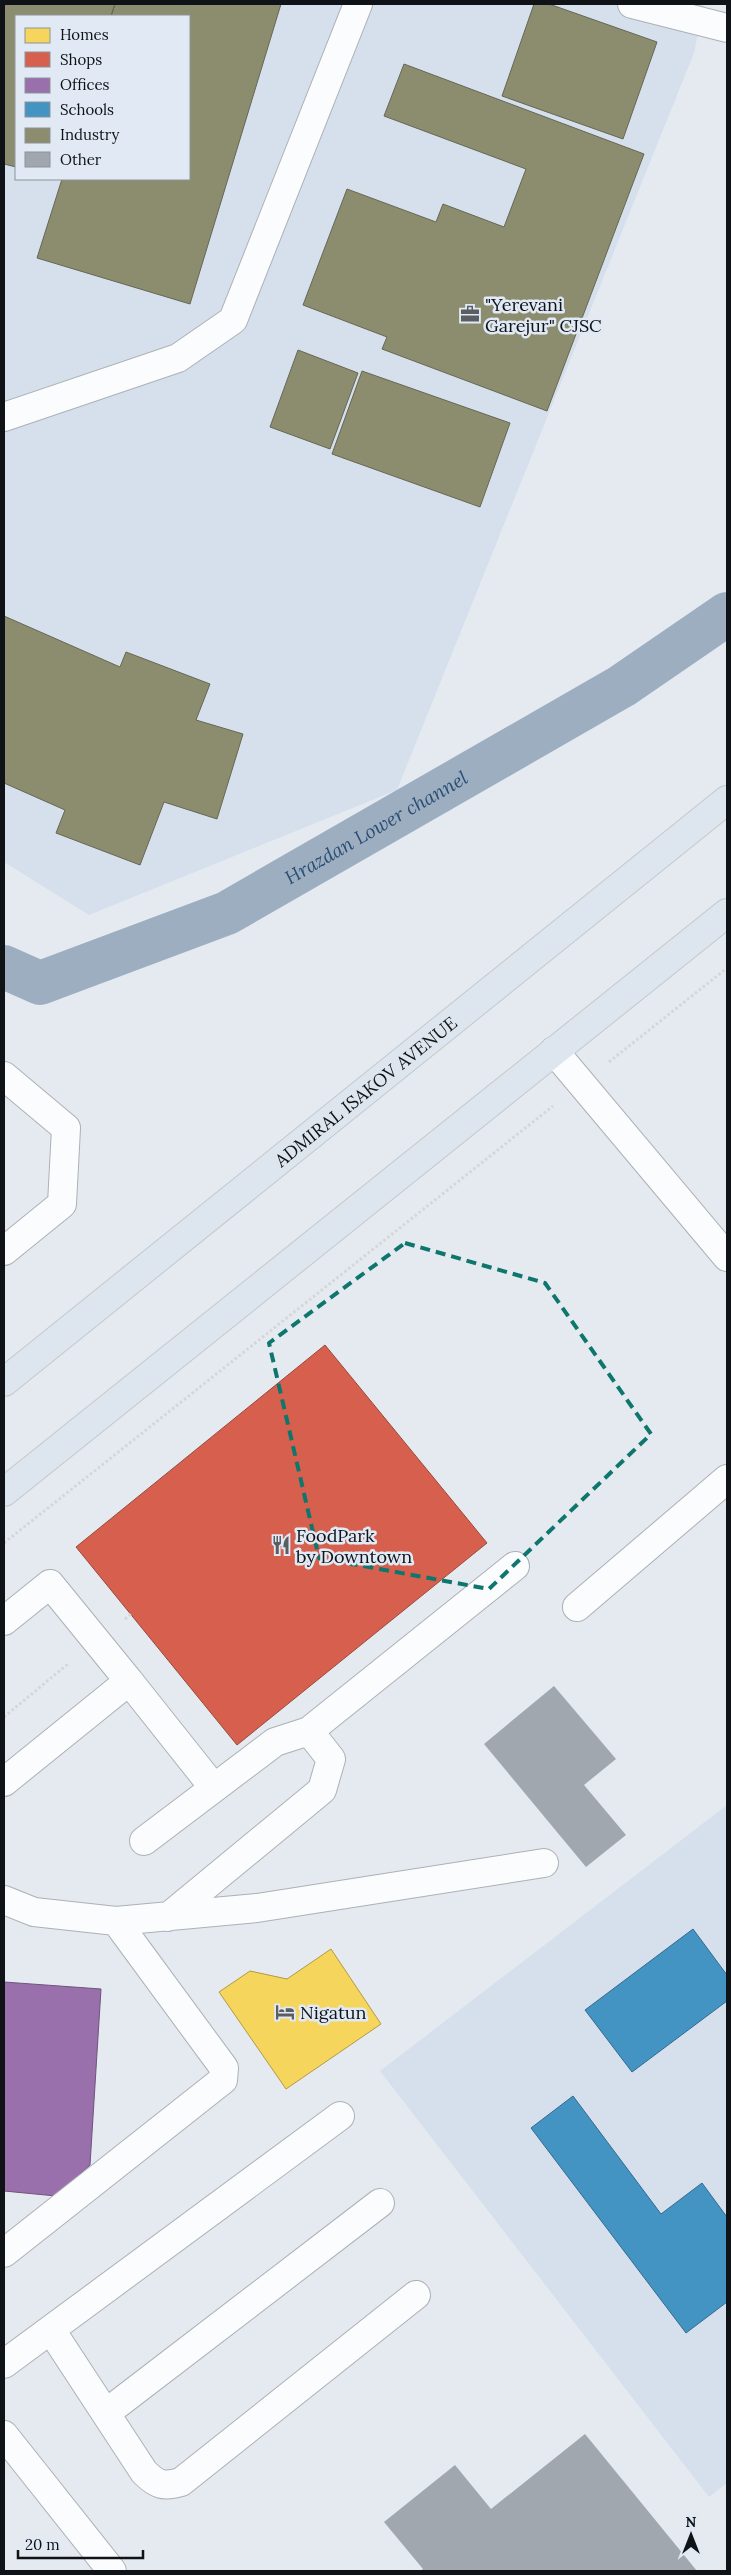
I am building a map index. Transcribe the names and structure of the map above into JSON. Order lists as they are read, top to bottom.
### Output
{
  "streets": {
    "highway": ["ADMIRAL ISAKOV AVENUE"]
  },
  "water": ["Hrazdan Lower channel"],
  "places": {
    "office": ["\"Yerevani Garejur\" CJSC"],
    "restaurant": ["FoodPark by Downtown"],
    "hotel": ["Nigatun"]
  },
  "legend": [
    "Homes",
    "Shops",
    "Offices",
    "Schools",
    "Industry",
    "Other"
  ],
  "scale_bar": "20 m",
  "north": "top"
}
